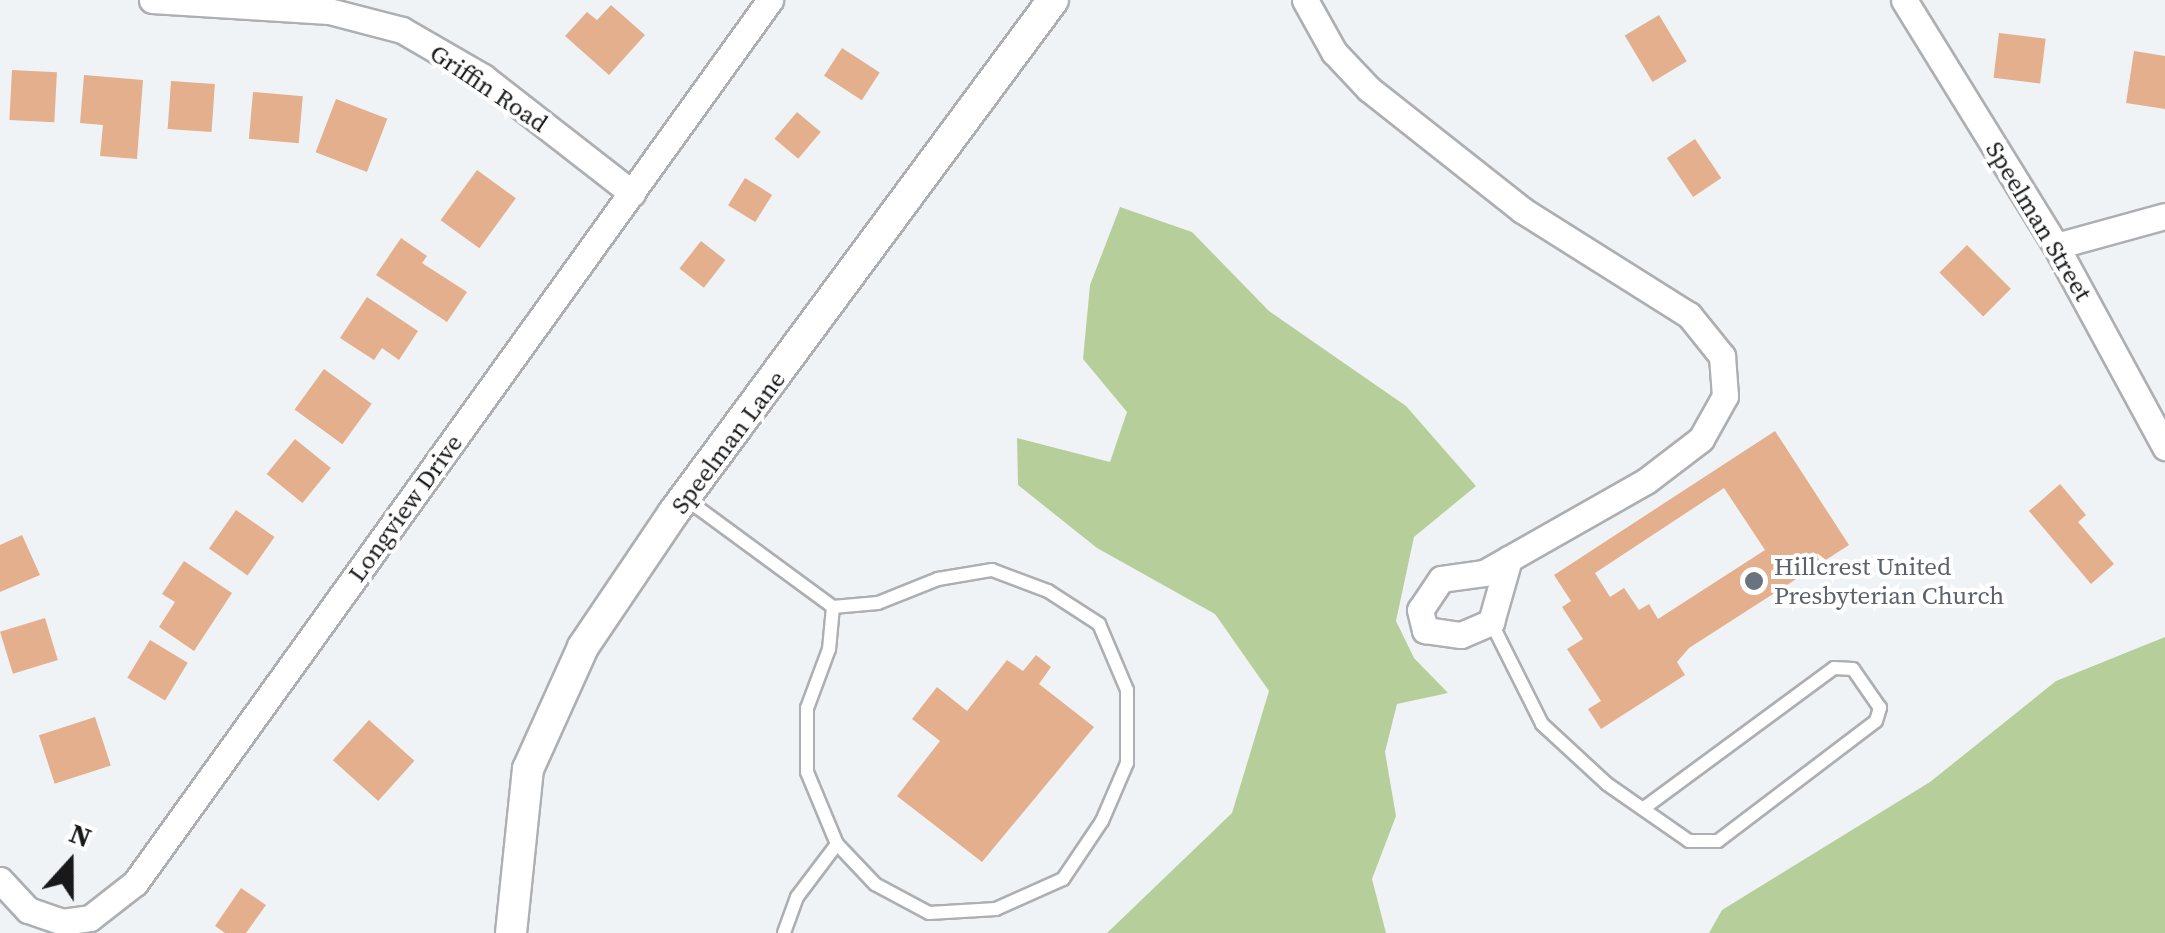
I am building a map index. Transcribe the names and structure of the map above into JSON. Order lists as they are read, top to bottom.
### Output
{
  "streets": {
    "street": [
      "Griffin Road",
      "Speelman Street",
      "Speelman Lane",
      "Longview Drive"
    ]
  },
  "crossings": [
    ["Griffin Road", "Longview Drive"]
  ],
  "places": ["Hillcrest United Presbyterian Church"],
  "north": "top"
}
